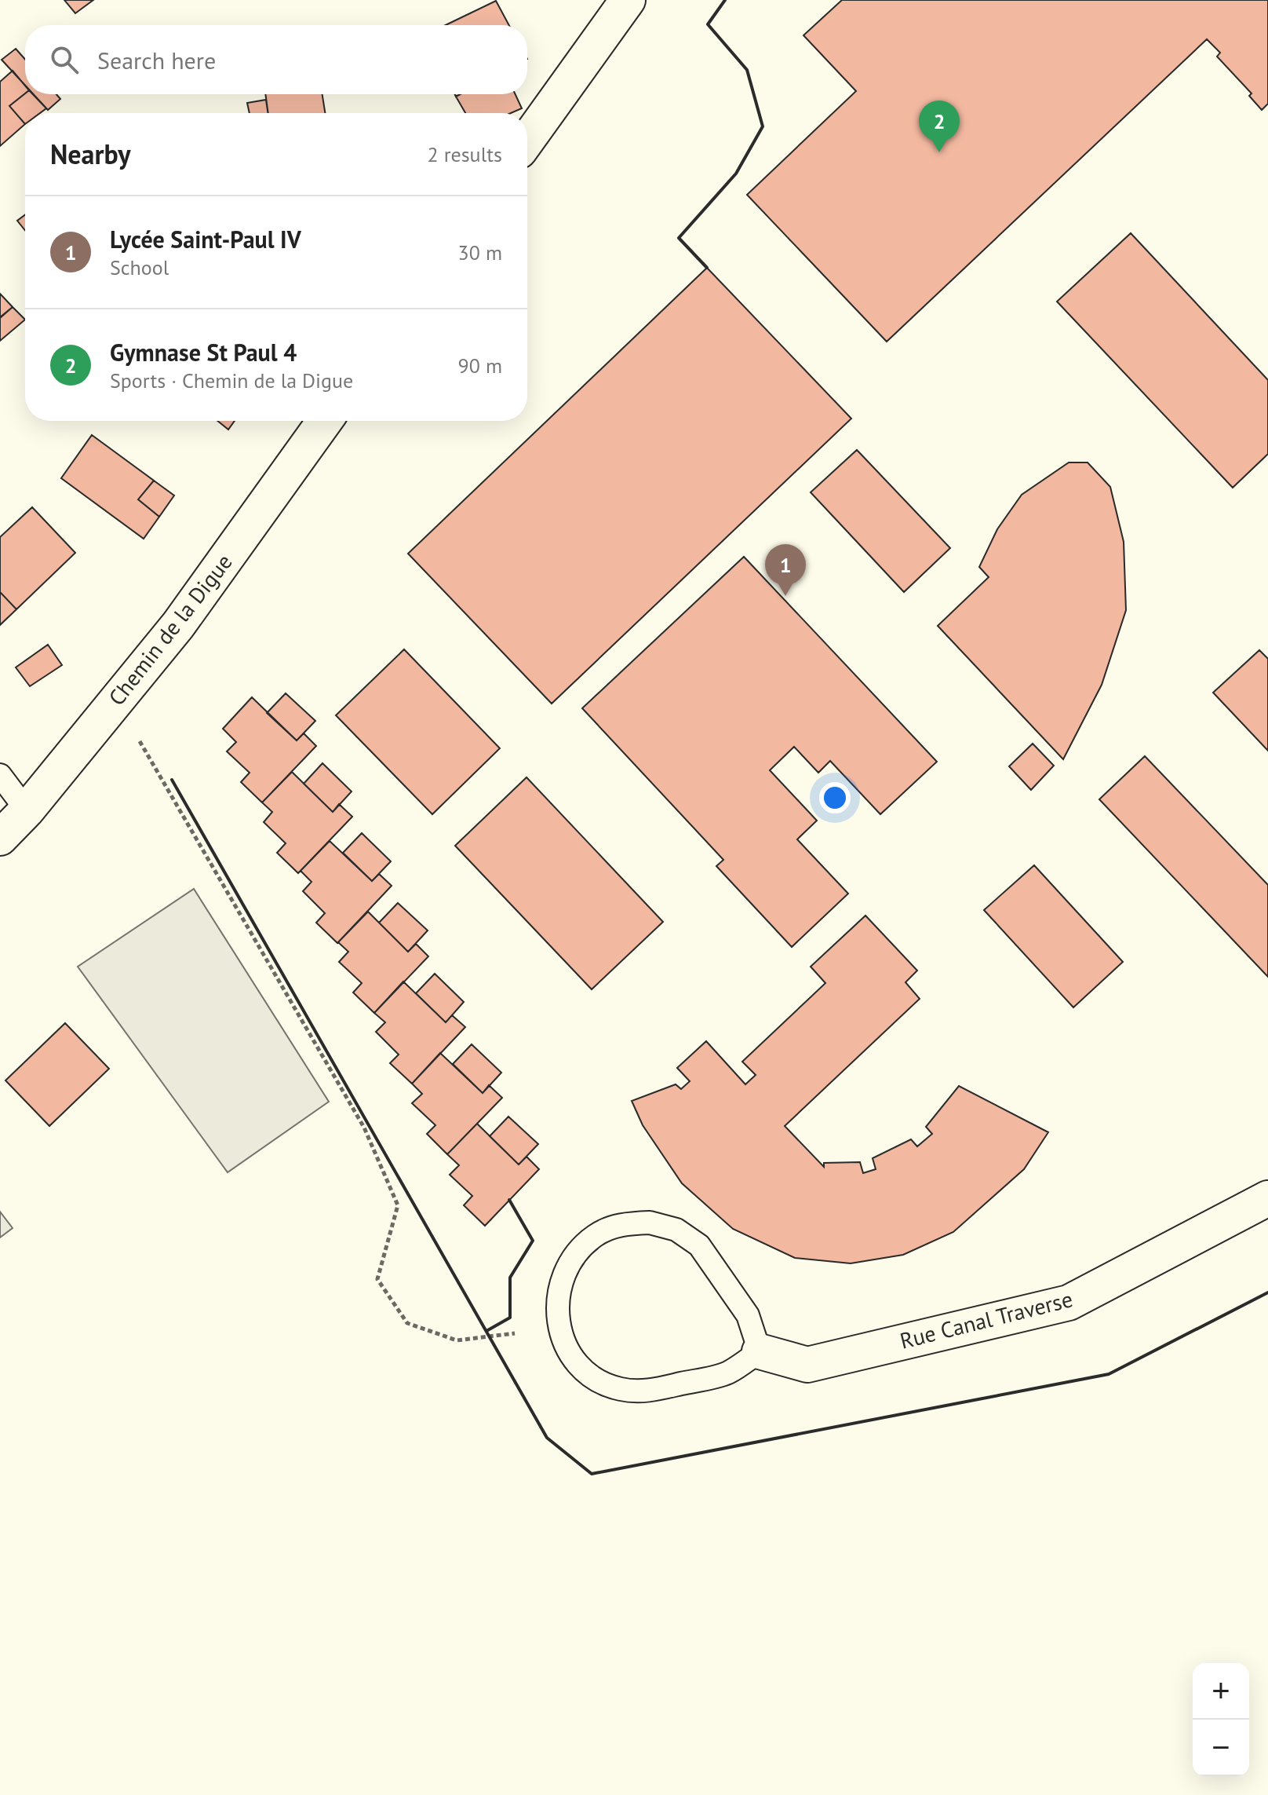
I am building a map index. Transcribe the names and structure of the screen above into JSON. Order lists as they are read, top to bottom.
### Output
{
  "streets": {
    "street": ["Chemin de la Digue", "Rue Canal Traverse"]
  },
  "page": {
    "search": "Search here",
    "pins": ["2", "1"],
    "heading": ["Nearby", "2 results"],
    "list": [
      {
        "mark": "1",
        "name": "Lycée Saint-Paul IV",
        "note": "School",
        "value": "30 m"
      },
      {
        "mark": "2",
        "name": "Gymnase St Paul 4",
        "note": "Sports · Chemin de la Digue",
        "value": "90 m"
      }
    ],
    "map_buttons": ["+", "−"]
  }
}
